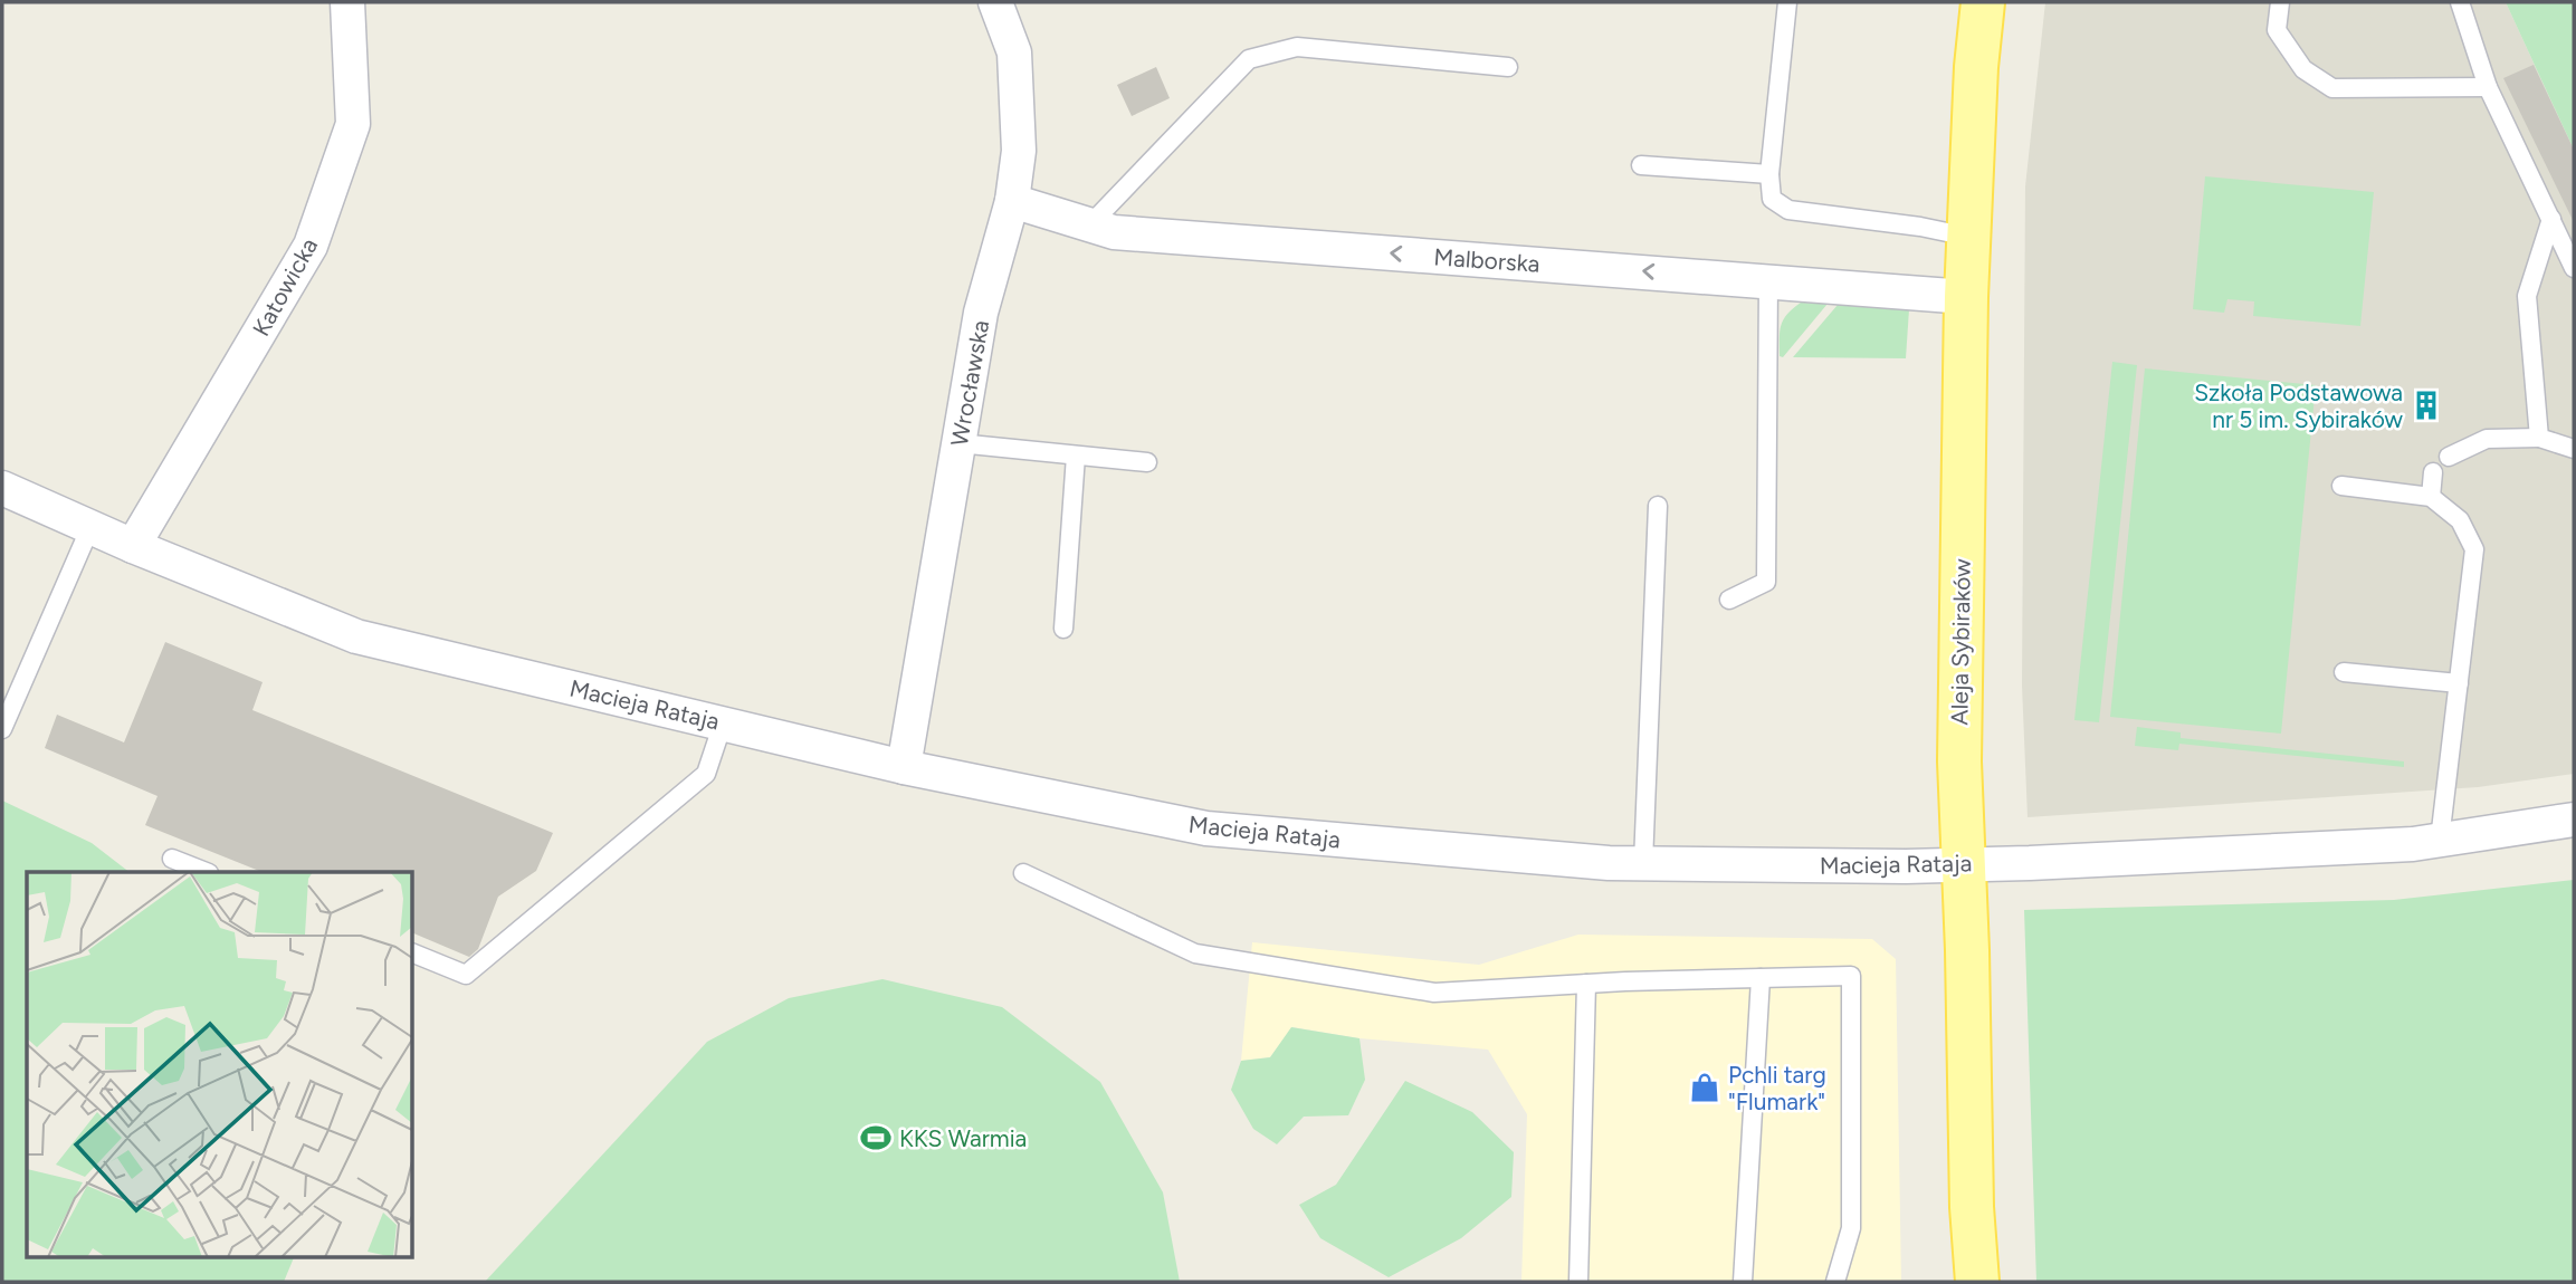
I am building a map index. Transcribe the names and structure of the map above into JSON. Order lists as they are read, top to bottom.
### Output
{
  "streets": {
    "main road": ["Aleja Sybiraków"],
    "street": [
      "Malborska",
      "Katowicka",
      "Wrocławska",
      "Macieja Rataja"
    ]
  },
  "crossings": [
    ["Malborska", "Wrocławska"],
    ["Malborska", "Aleja Sybiraków"],
    ["Katowicka", "Macieja Rataja"],
    ["Wrocławska", "Macieja Rataja"],
    ["Aleja Sybiraków", "Macieja Rataja"]
  ],
  "one_way": ["Malborska"],
  "places": {
    "building": ["Szkoła Podstawowa nr 5 im. Sybiraków"],
    "shop": ["Pchli targ \"Flumark\""],
    "sports": ["KKS Warmia"]
  }
}
